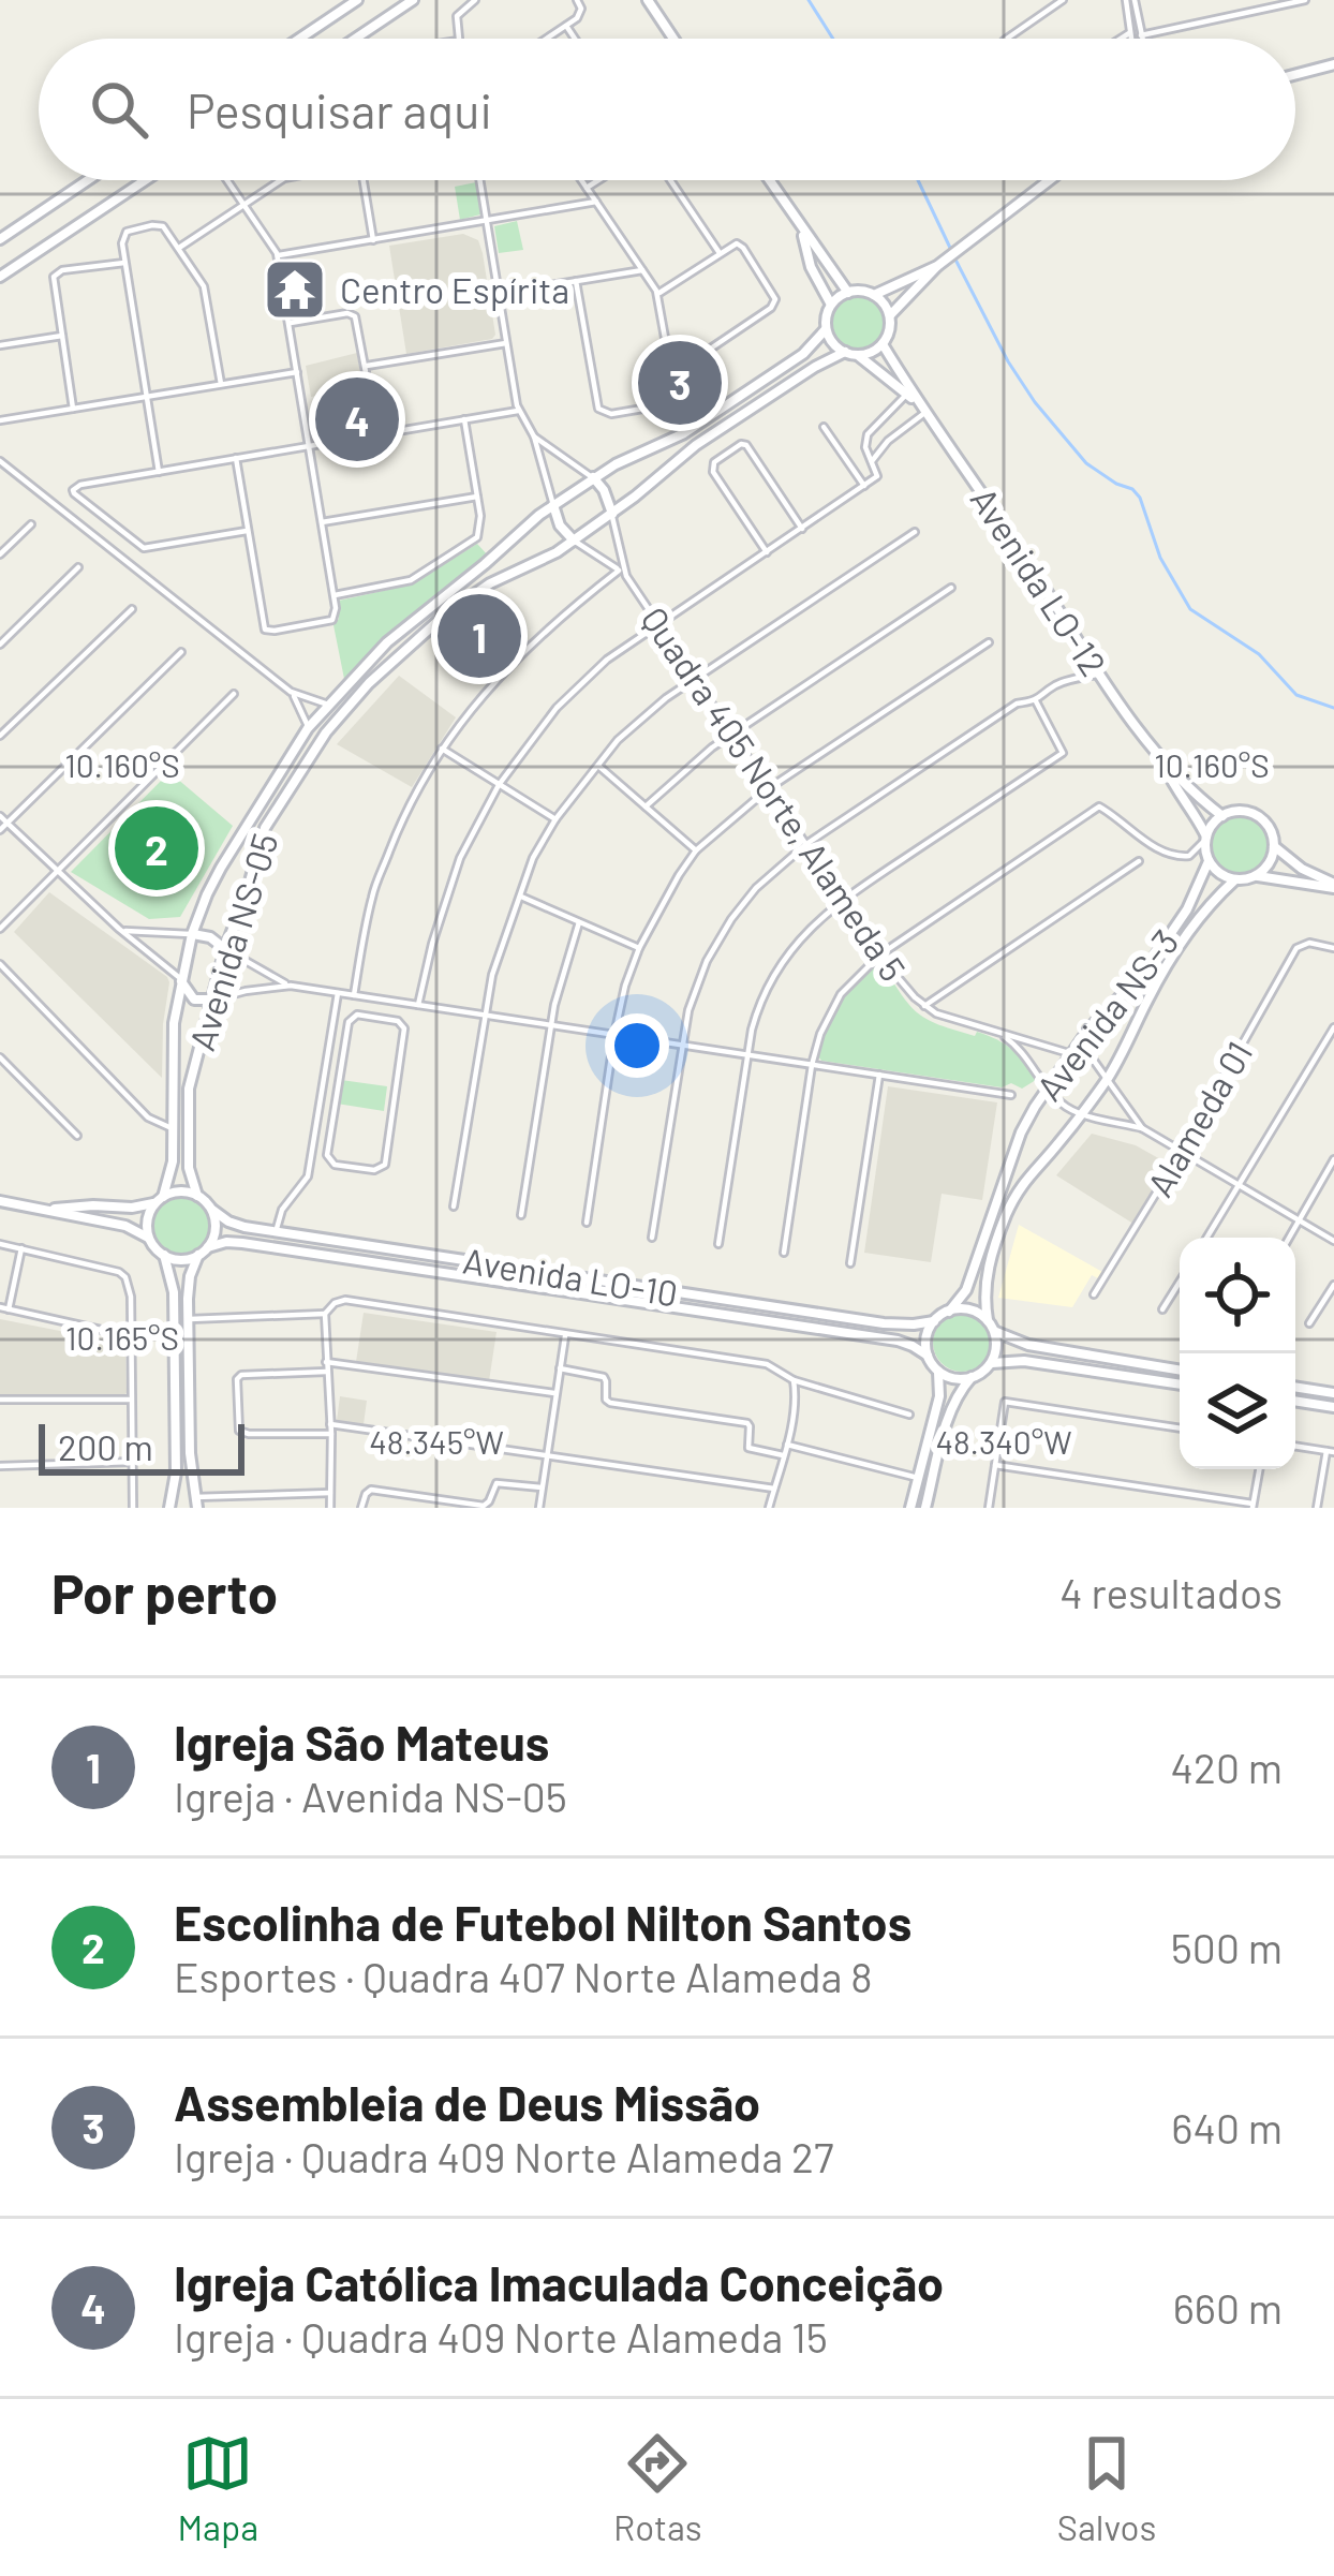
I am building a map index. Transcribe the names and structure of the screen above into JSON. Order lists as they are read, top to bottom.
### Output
{
  "streets": {
    "street": [
      "Avenida LO-12",
      "Quadra 405 Norte, Alameda 5",
      "Avenida NS-05",
      "Avenida NS-3",
      "Alameda 01",
      "Avenida LO-10"
    ]
  },
  "crossings": [
    ["Avenida LO-12", "Avenida NS-05"],
    ["Avenida LO-12", "Avenida NS-3"],
    ["Quadra 405 Norte, Alameda 5", "Avenida NS-3"],
    ["Avenida NS-05", "Avenida LO-10"],
    ["Avenida NS-3", "Avenida LO-10"]
  ],
  "places": {
    "temple": ["Centro Espírita"]
  },
  "scale_bar": "200 m",
  "page": {
    "search": "Pesquisar aqui",
    "pins": [
      "3",
      "4",
      "1",
      "2"
    ],
    "scale": "200 m",
    "heading": ["Por perto", "4 resultados"],
    "list": [
      {
        "mark": "1",
        "name": "Igreja São Mateus",
        "note": "Igreja · Avenida NS-05",
        "value": "420 m"
      },
      {
        "mark": "2",
        "name": "Escolinha de Futebol Nilton Santos",
        "note": "Esportes · Quadra 407 Norte Alameda 8",
        "value": "500 m"
      },
      {
        "mark": "3",
        "name": "Assembleia de Deus Missão",
        "note": "Igreja · Quadra 409 Norte Alameda 27",
        "value": "640 m"
      },
      {
        "mark": "4",
        "name": "Igreja Católica Imaculada Conceição",
        "note": "Igreja · Quadra 409 Norte Alameda 15",
        "value": "660 m"
      }
    ],
    "nav": ["Mapa", "Rotas", "Salvos"]
  },
  "coordinates": [
    "10.160°S",
    "10.165°S",
    "48.345°W",
    "48.340°W"
  ]
}
